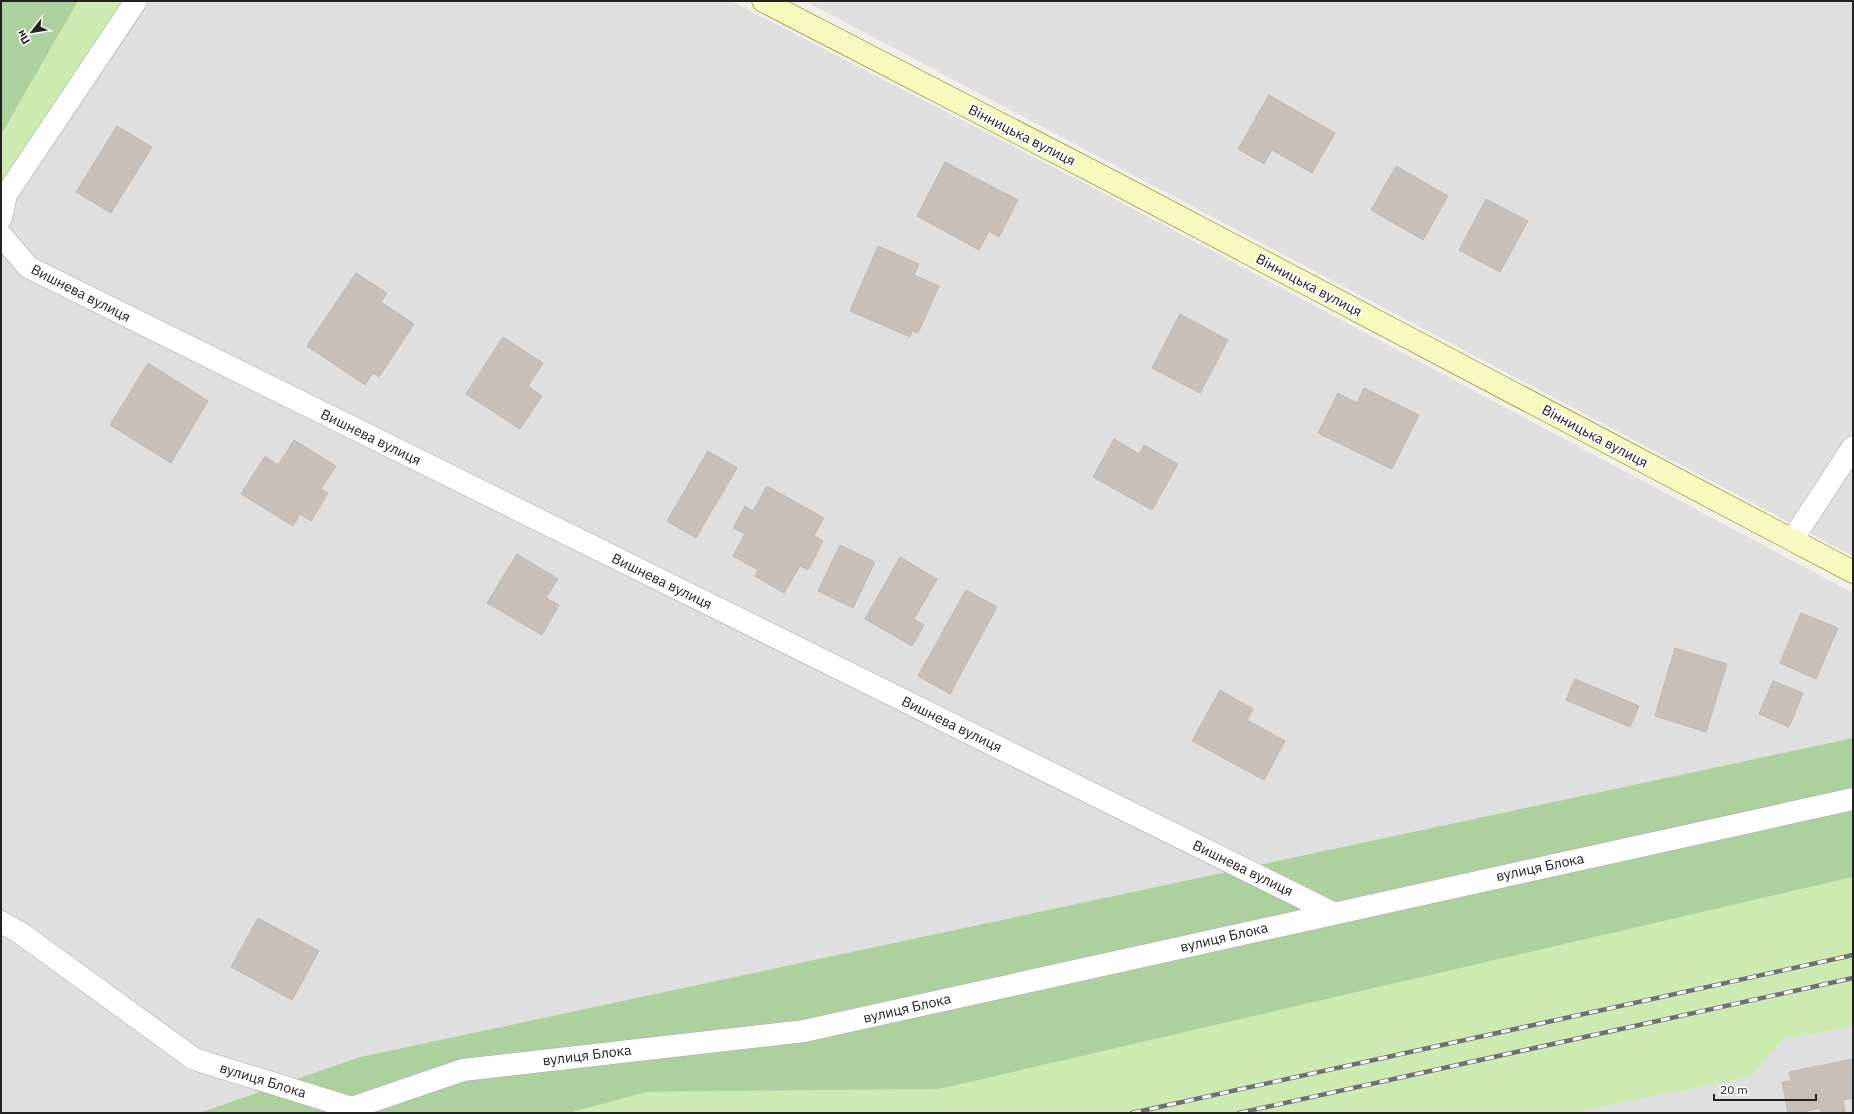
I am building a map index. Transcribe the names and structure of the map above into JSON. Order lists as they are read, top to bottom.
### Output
{
  "streets": {
    "street": ["Вінницька вулиця", "Вишнева вулиця", "вулиця Блока"]
  },
  "crossings": [
    ["Вишнева вулиця", "вулиця Блока"]
  ],
  "scale_bar": "20 m",
  "north": "bottom left"
}
